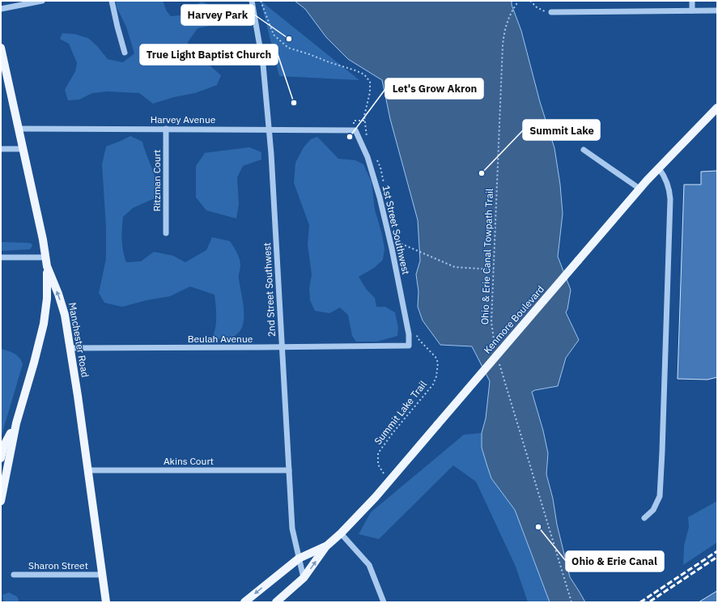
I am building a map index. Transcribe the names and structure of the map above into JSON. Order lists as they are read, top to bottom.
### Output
{
  "streets": {
    "main road": ["Kenmore Boulevard", "Manchester Road"],
    "street": [
      "Harvey Avenue",
      "Ritzman Court",
      "1st Street Southwest",
      "2nd Street Southwest",
      "Beulah Avenue",
      "Akins Court",
      "Sharon Street"
    ],
    "path": ["Ohio & Erie Canal Towpath Trail", "Summit Lake Trail"]
  },
  "crossings": [
    ["Harvey Avenue", "Ritzman Court"],
    ["Harvey Avenue", "1st Street Southwest"],
    ["Harvey Avenue", "2nd Street Southwest"],
    ["Harvey Avenue", "Manchester Road"],
    ["1st Street Southwest", "Beulah Avenue"],
    ["2nd Street Southwest", "Kenmore Boulevard"],
    ["2nd Street Southwest", "Beulah Avenue"],
    ["2nd Street Southwest", "Akins Court"],
    ["Kenmore Boulevard", "Summit Lake Trail"],
    ["Beulah Avenue", "Manchester Road"],
    ["Manchester Road", "Akins Court"],
    ["Manchester Road", "Sharon Street"]
  ],
  "places": [
    "Harvey Park",
    "True Light Baptist Church",
    "Let's Grow Akron",
    "Summit Lake",
    "Ohio & Erie Canal"
  ]
}
